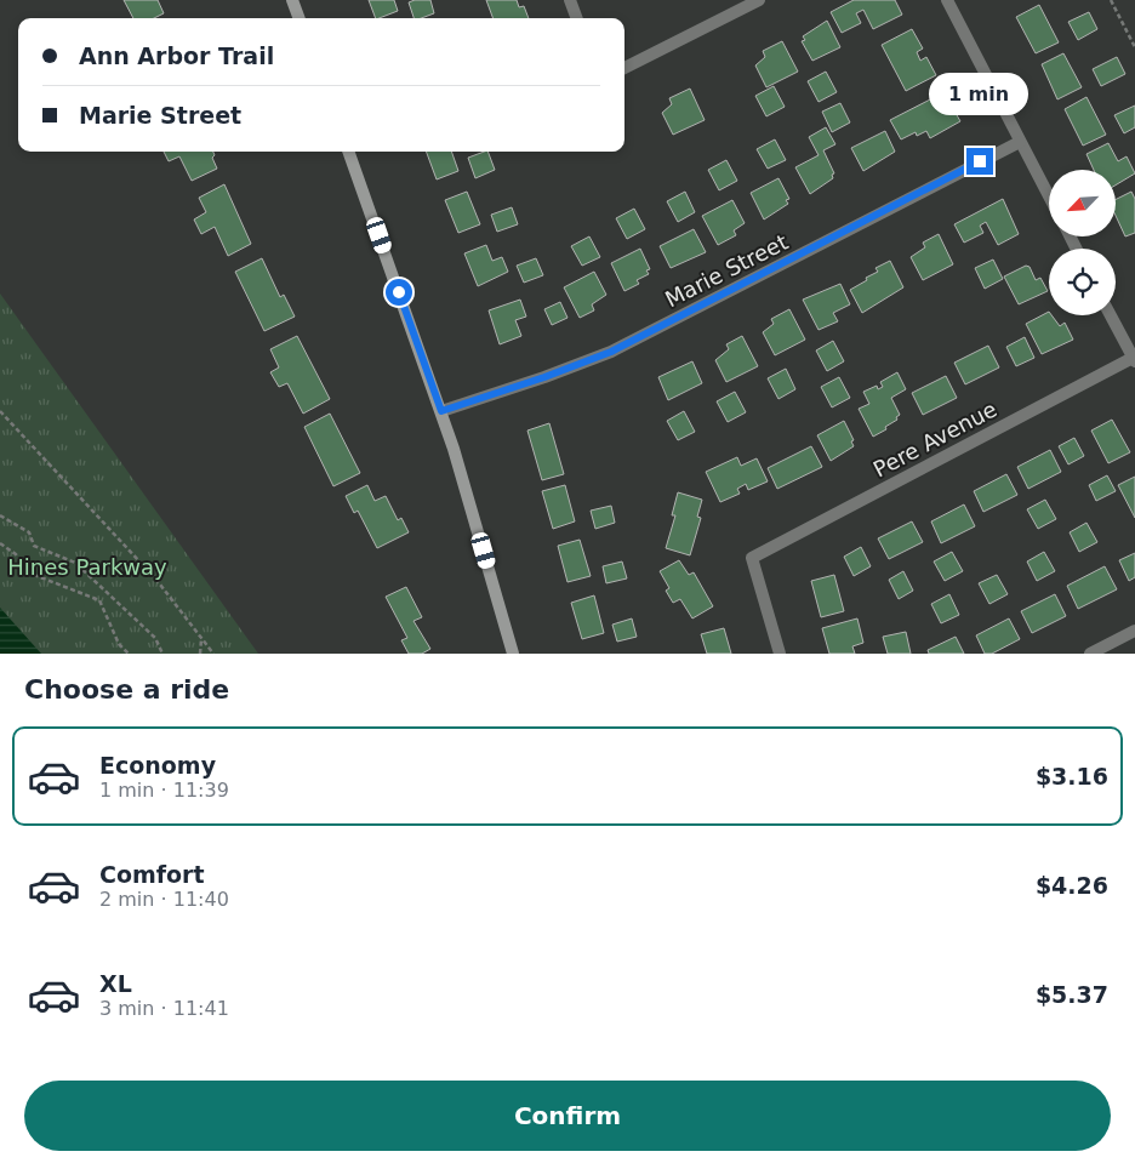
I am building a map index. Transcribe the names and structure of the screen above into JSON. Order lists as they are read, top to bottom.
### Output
{
  "streets": {
    "street": ["Marie Street", "Pere Avenue"]
  },
  "parks": ["Hines Parkway"],
  "north": "bottom left",
  "page": {
    "banner": ["Ann Arbor Trail", "Marie Street"],
    "bubble": "1 min",
    "heading": "Choose a ride",
    "list": [
      {
        "name": "Economy",
        "note": "1 min · 11:39",
        "value": "$3.16"
      },
      {
        "name": "Comfort",
        "note": "2 min · 11:40",
        "value": "$4.26"
      },
      {
        "name": "XL",
        "note": "3 min · 11:41",
        "value": "$5.37"
      }
    ],
    "buttons": "Confirm"
  }
}
